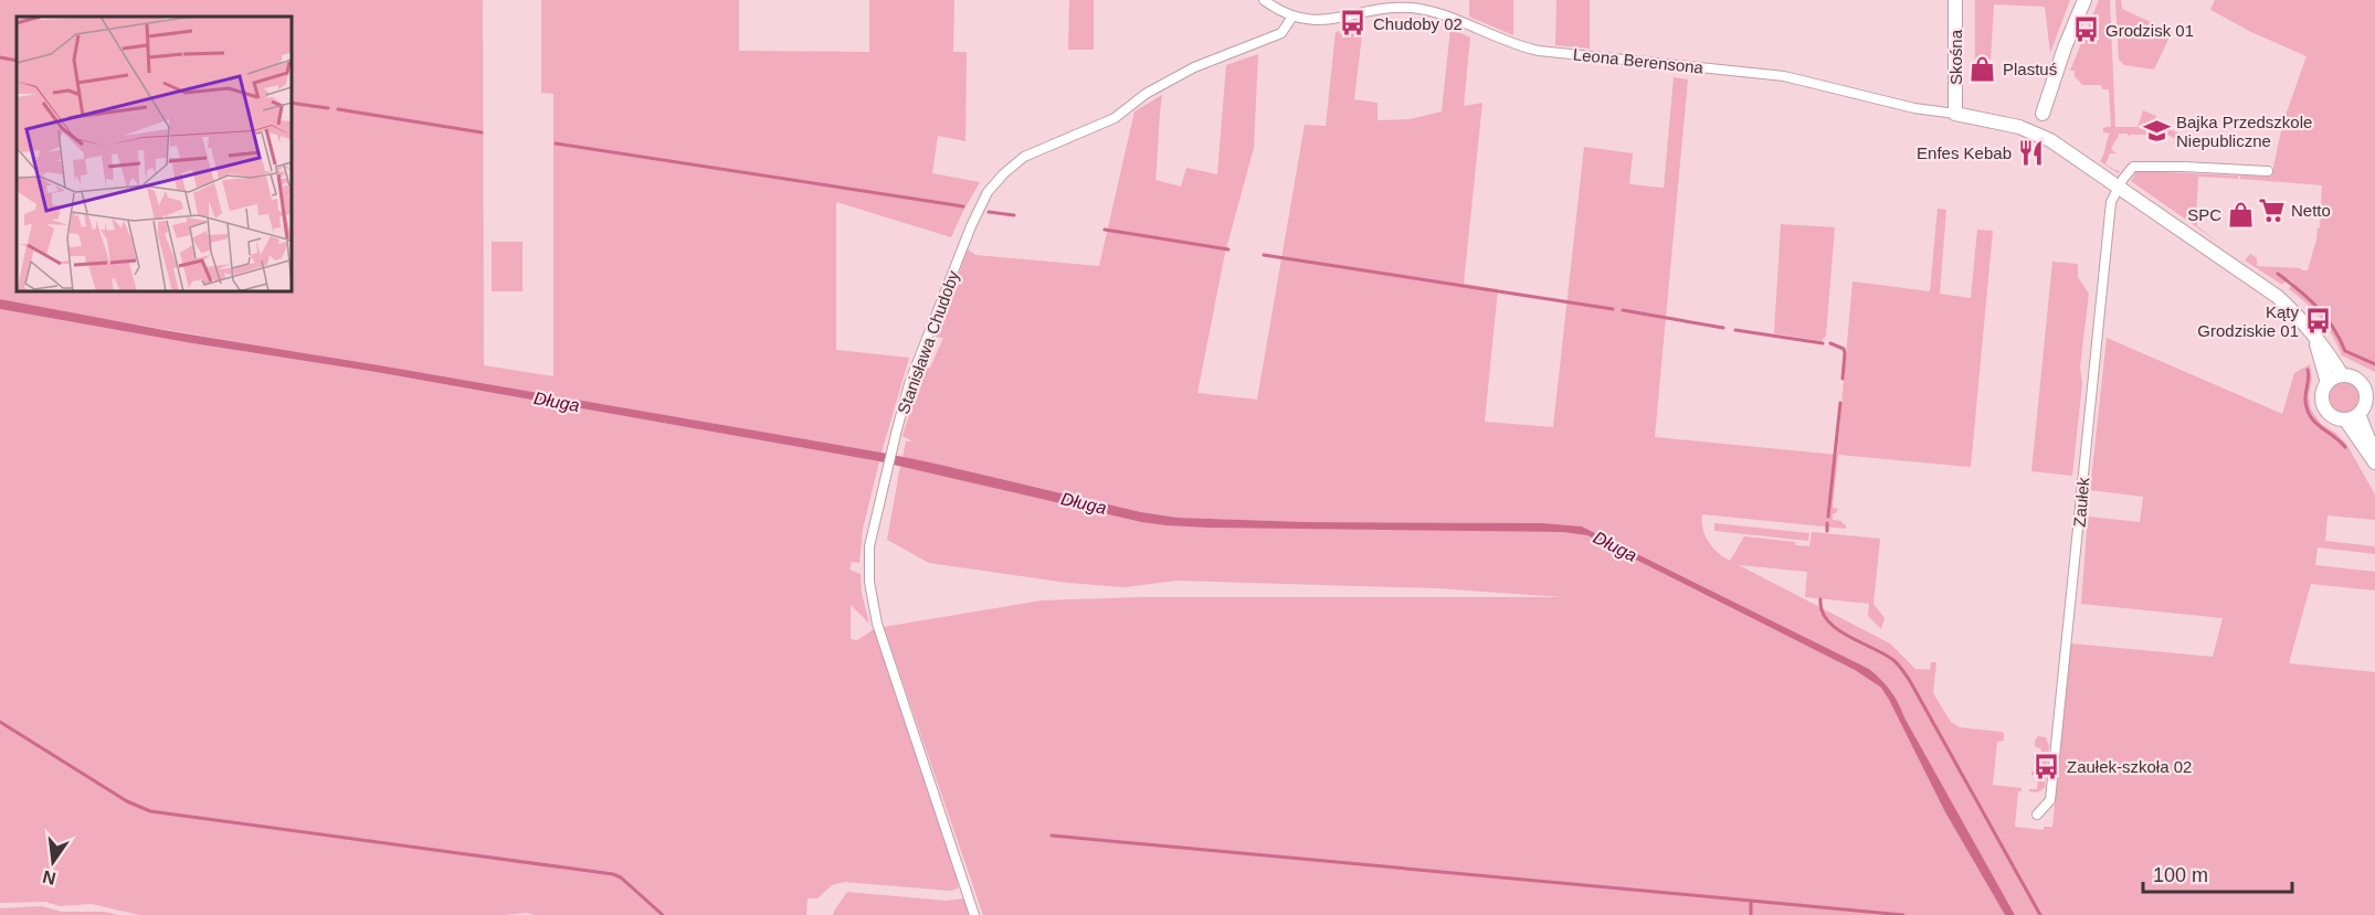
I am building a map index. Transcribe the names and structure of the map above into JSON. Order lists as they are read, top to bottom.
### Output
{
  "streets": {
    "street": [
      "Skośna",
      "Leona Berensona",
      "Stanisława Chudoby",
      "Zaułek"
    ]
  },
  "crossings": [
    ["Skośna", "Leona Berensona"],
    ["Leona Berensona", "Stanisława Chudoby"],
    ["Leona Berensona", "Zaułek"]
  ],
  "water": ["Długa"],
  "places": {
    "bus stop": [
      "Chudoby 02",
      "Grodzisk 01",
      "Kąty Grodziskie 01",
      "Zaułek-szkoła 02"
    ],
    "shop": ["Plastuś", "SPC"],
    "school or university": ["Bajka Przedszkole Niepubliczne"],
    "restaurant": ["Enfes Kebab"],
    "supermarket": ["Netto"]
  },
  "scale_bar": "100 m",
  "north": "bottom"
}
